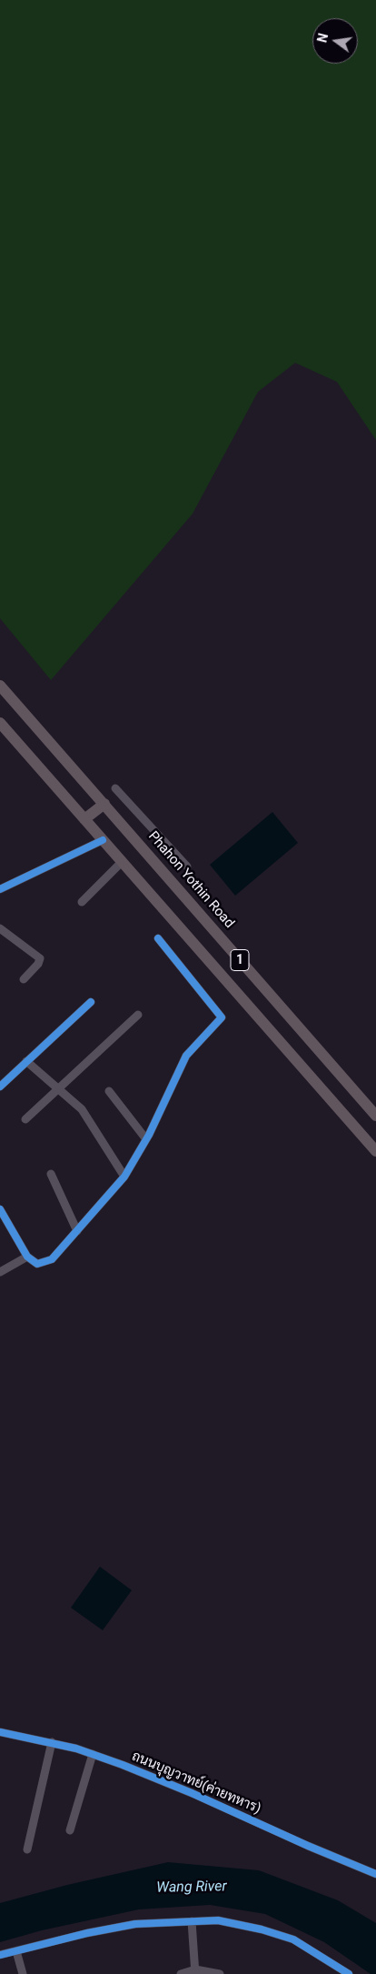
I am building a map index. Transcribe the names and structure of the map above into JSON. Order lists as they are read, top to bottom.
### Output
{
  "streets": {
    "highway": ["Phahon Yothin Road", "1"],
    "street": ["ถนนบุญวาทย์(ค่ายทหาร)"]
  },
  "water": ["Wang River"],
  "north": "left"
}
